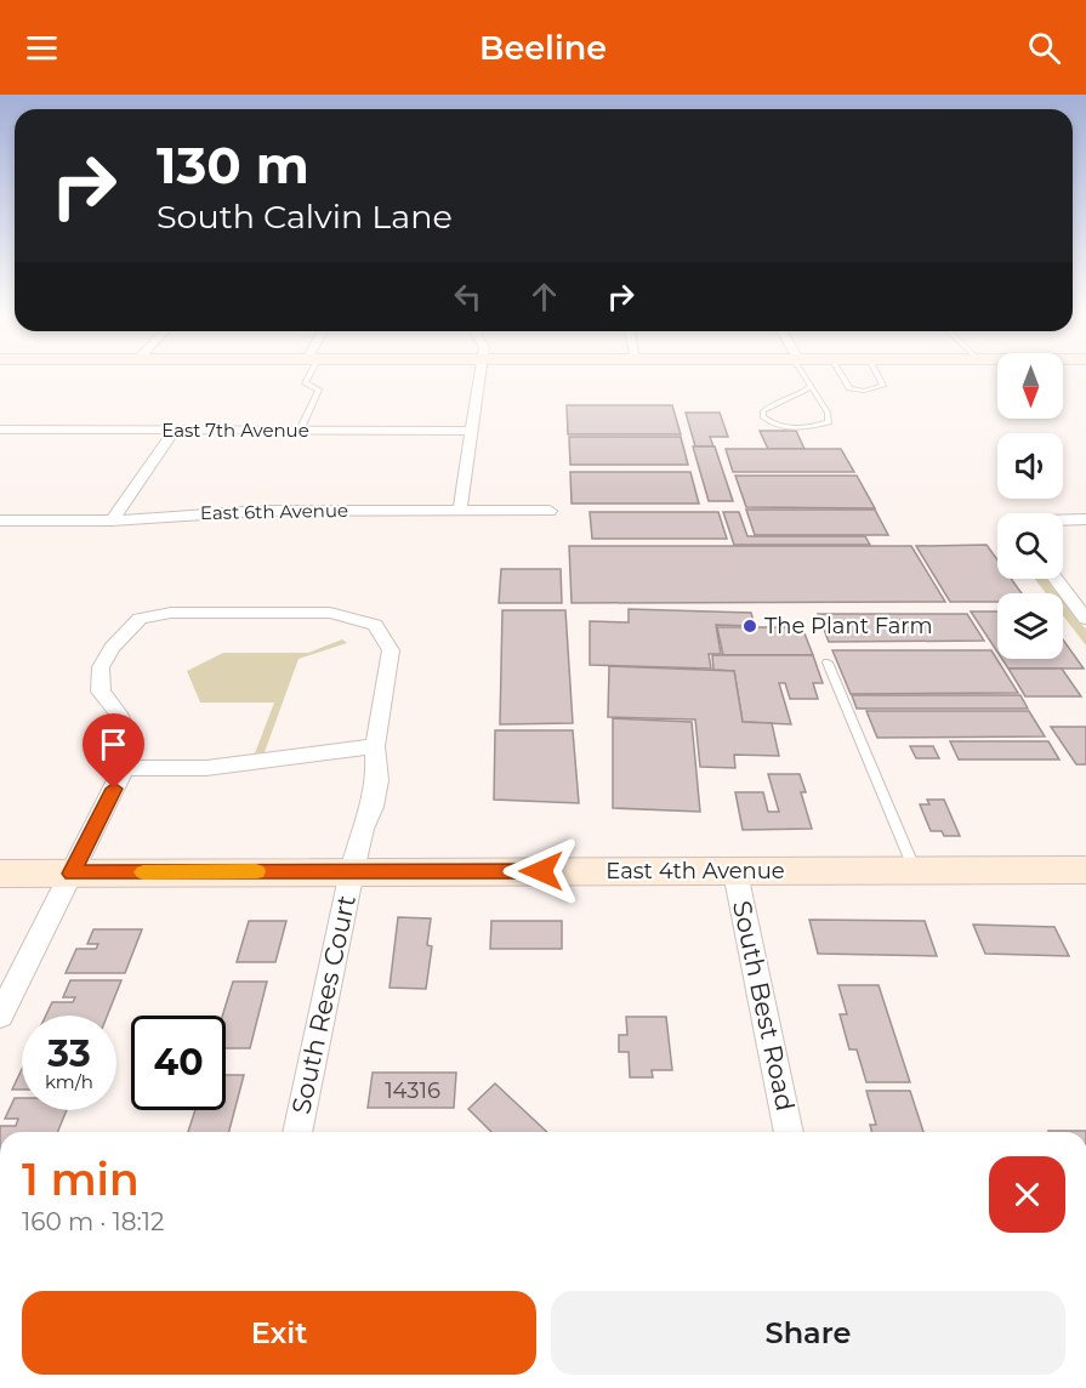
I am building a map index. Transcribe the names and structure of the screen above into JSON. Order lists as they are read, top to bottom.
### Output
{
  "streets": {
    "street": [
      "East 7th Avenue",
      "East 6th Avenue",
      "East 4th Avenue",
      "South Rees Court",
      "South Best Road"
    ]
  },
  "crossings": [
    ["East 4th Avenue", "South Rees Court"],
    ["East 4th Avenue", "South Best Road"]
  ],
  "places": ["The Plant Farm"],
  "house_numbers": ["14316"],
  "north": "bottom",
  "page": {
    "header": "Beeline",
    "turn": ["130 m", "South Calvin Lane"],
    "speed": "33 km/h",
    "limit": "40",
    "heading": ["1 min", "160 m · 18:12"],
    "buttons": ["Exit", "Share"]
  }
}
